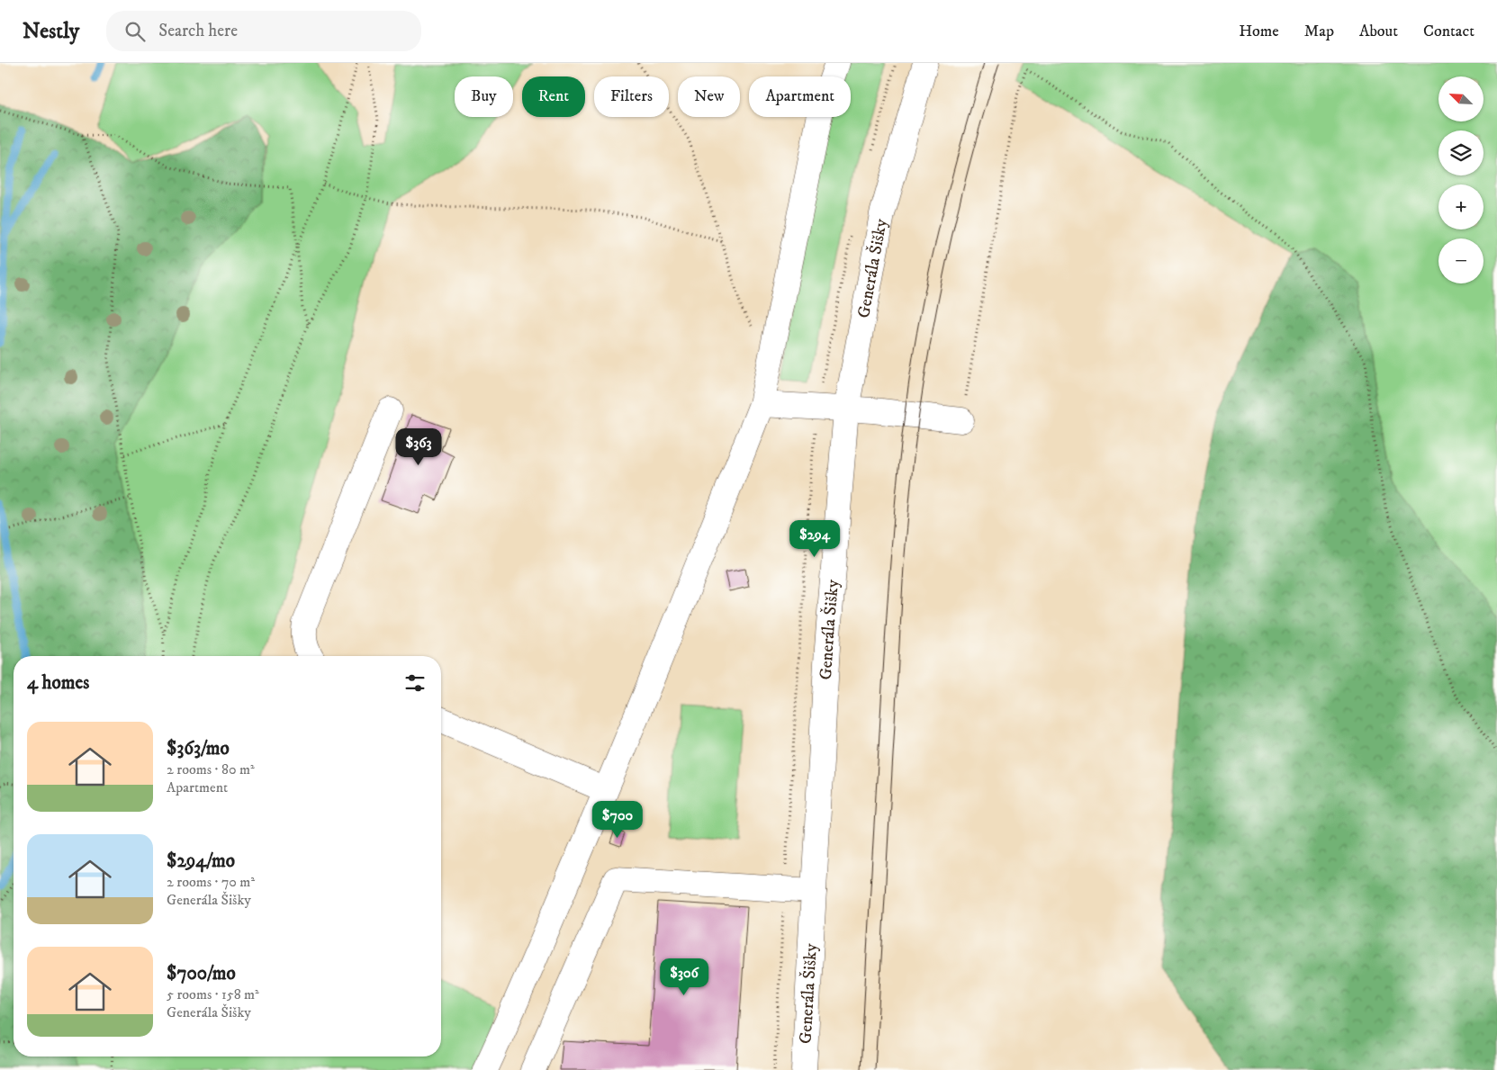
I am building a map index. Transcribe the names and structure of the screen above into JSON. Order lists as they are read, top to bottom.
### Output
{
  "streets": {
    "main road": ["Generála Šišky"]
  },
  "north": "top left",
  "page": {
    "header": "Nestly",
    "search": "Search here",
    "nav": [
      "Home",
      "Map",
      "About",
      "Contact"
    ],
    "map_buttons": ["+", "−"],
    "chip": [
      "Buy",
      "Rent",
      "Filters",
      "New",
      "Apartment"
    ],
    "price": [
      "$363",
      "$294",
      "$700",
      "$306"
    ],
    "heading": "4 homes",
    "list": [
      {
        "name": "$363/mo",
        "note": "2 rooms · 80 m² · Apartment"
      },
      {
        "name": "$294/mo",
        "note": "2 rooms · 70 m² · Generála Šišky"
      },
      {
        "name": "$700/mo",
        "note": "5 rooms · 158 m² · Generála Šišky"
      }
    ]
  }
}
